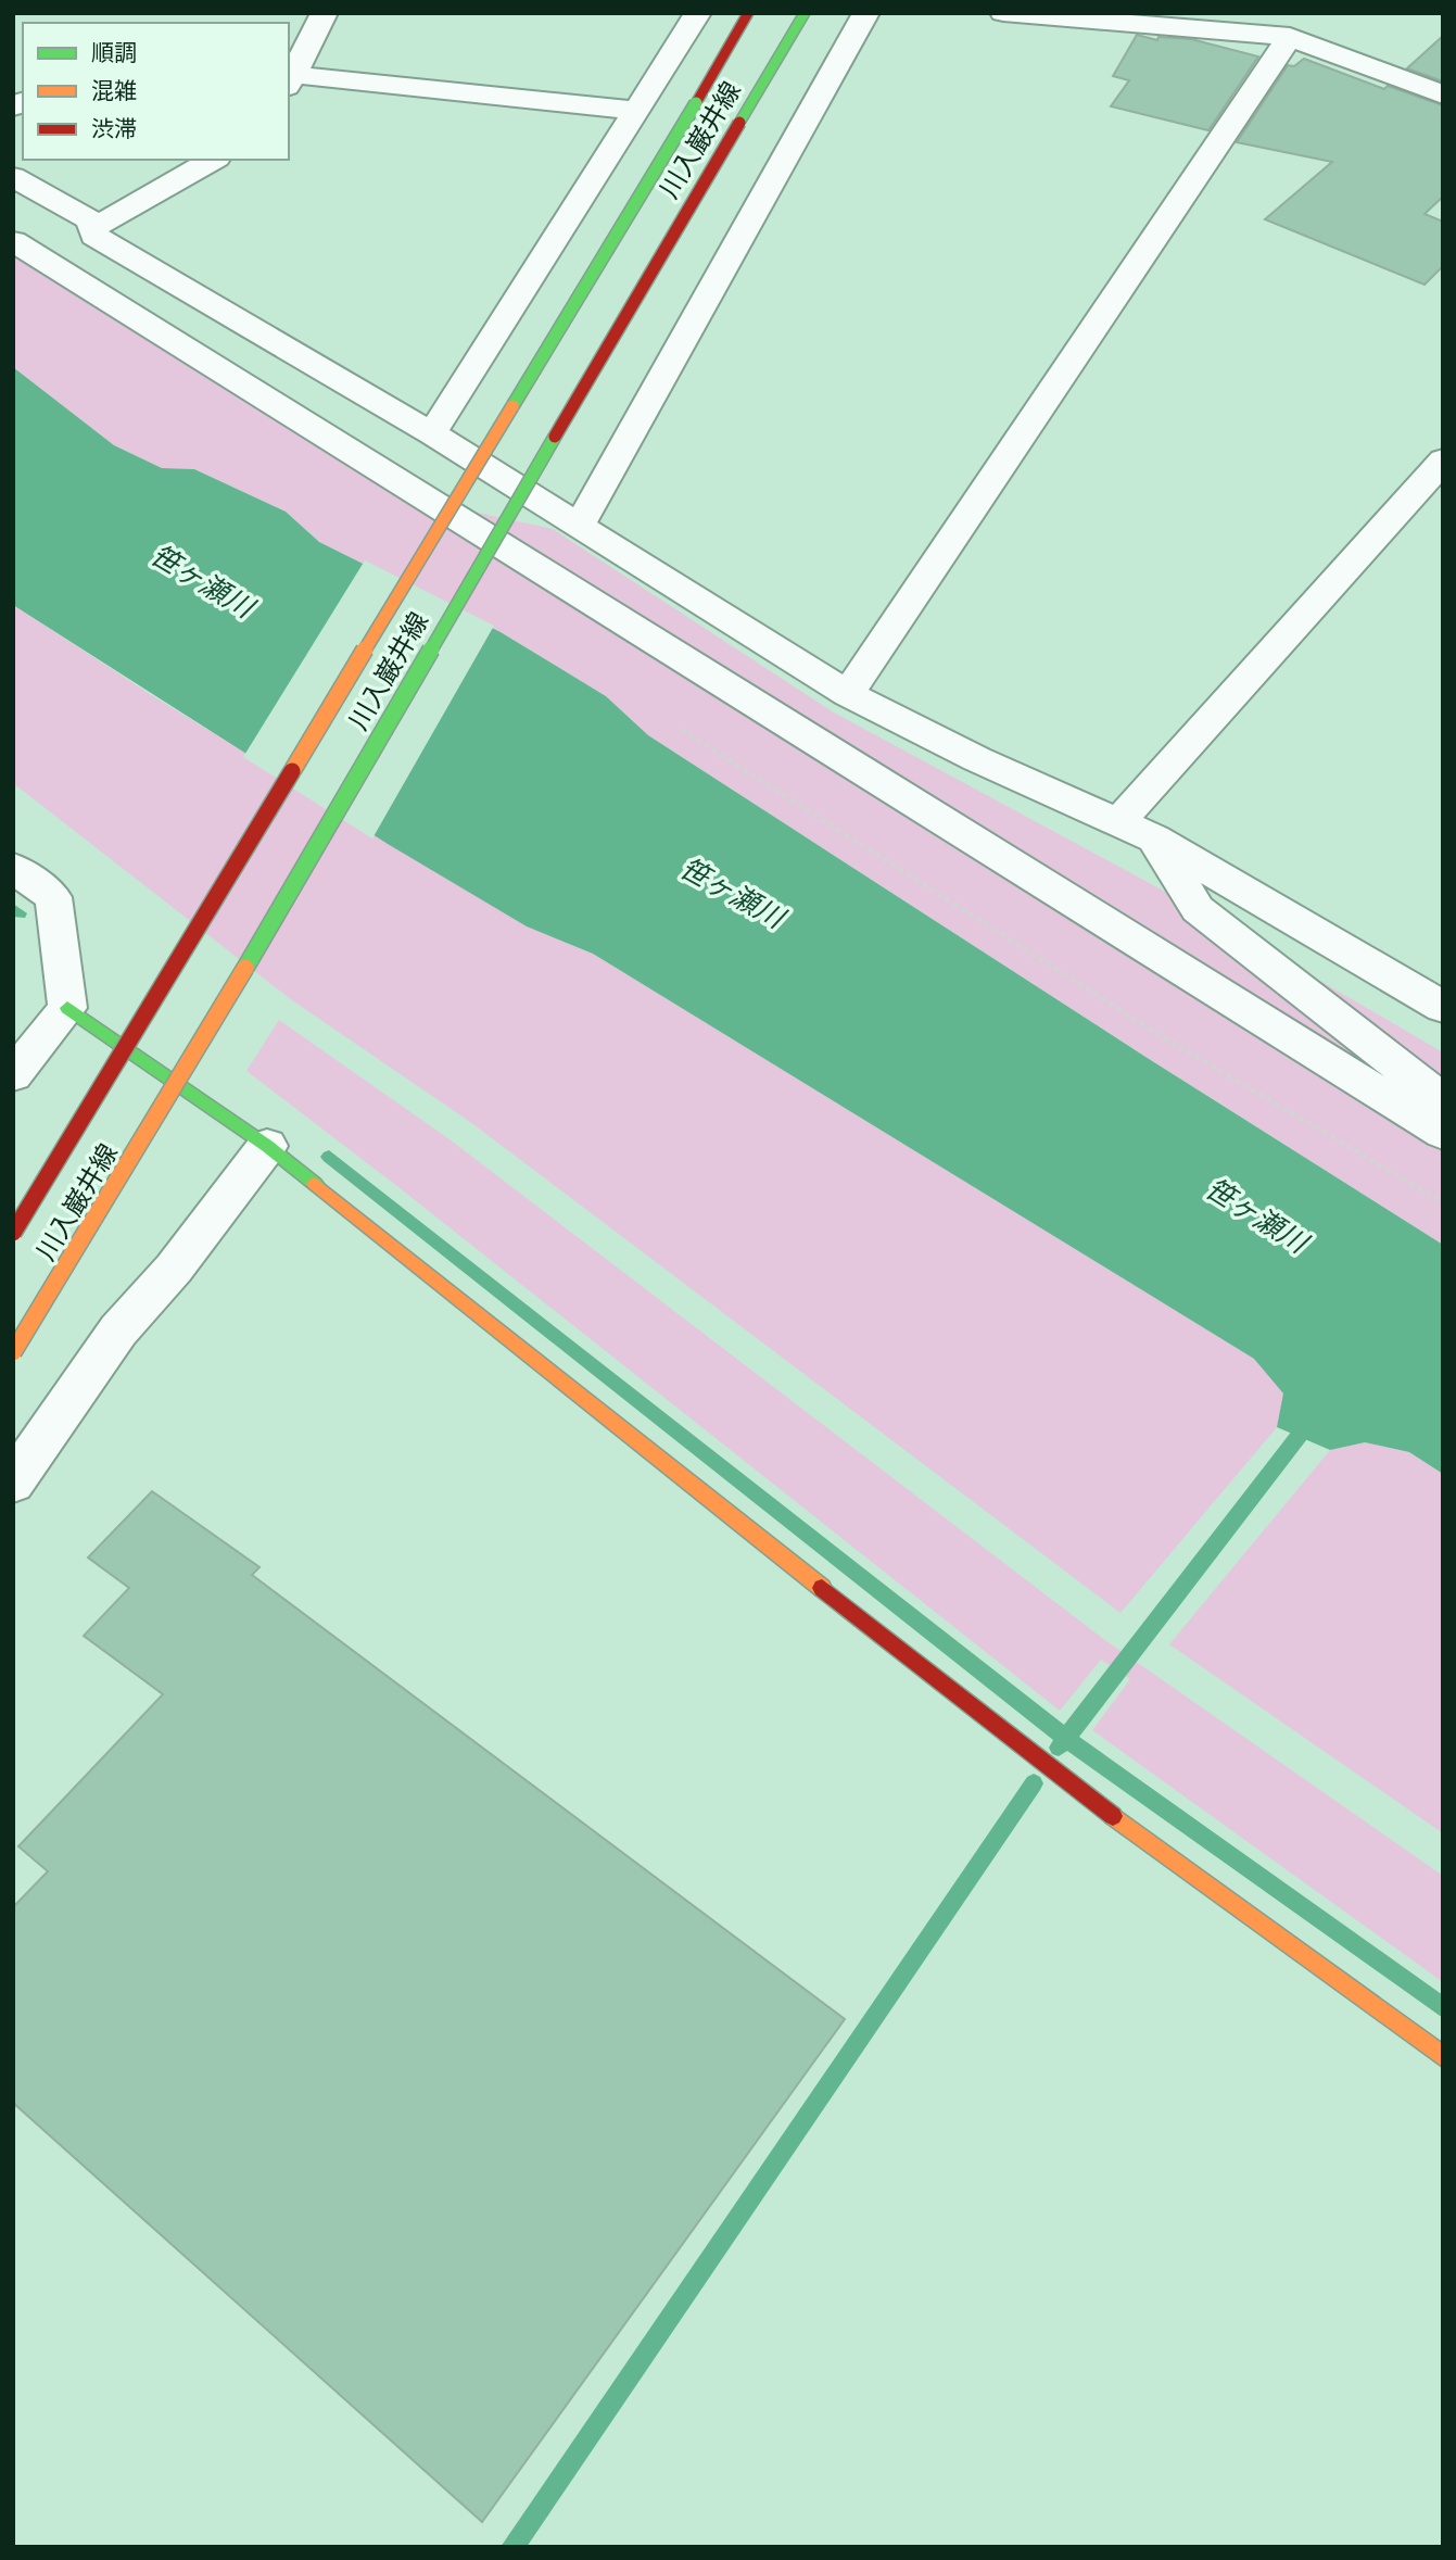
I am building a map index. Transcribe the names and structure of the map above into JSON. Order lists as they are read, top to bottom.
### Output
{
  "streets": {
    "main road": ["川入巌井線"]
  },
  "water": ["笹ヶ瀬川"],
  "legend": ["順調", "混雑", "渋滞"]
}
